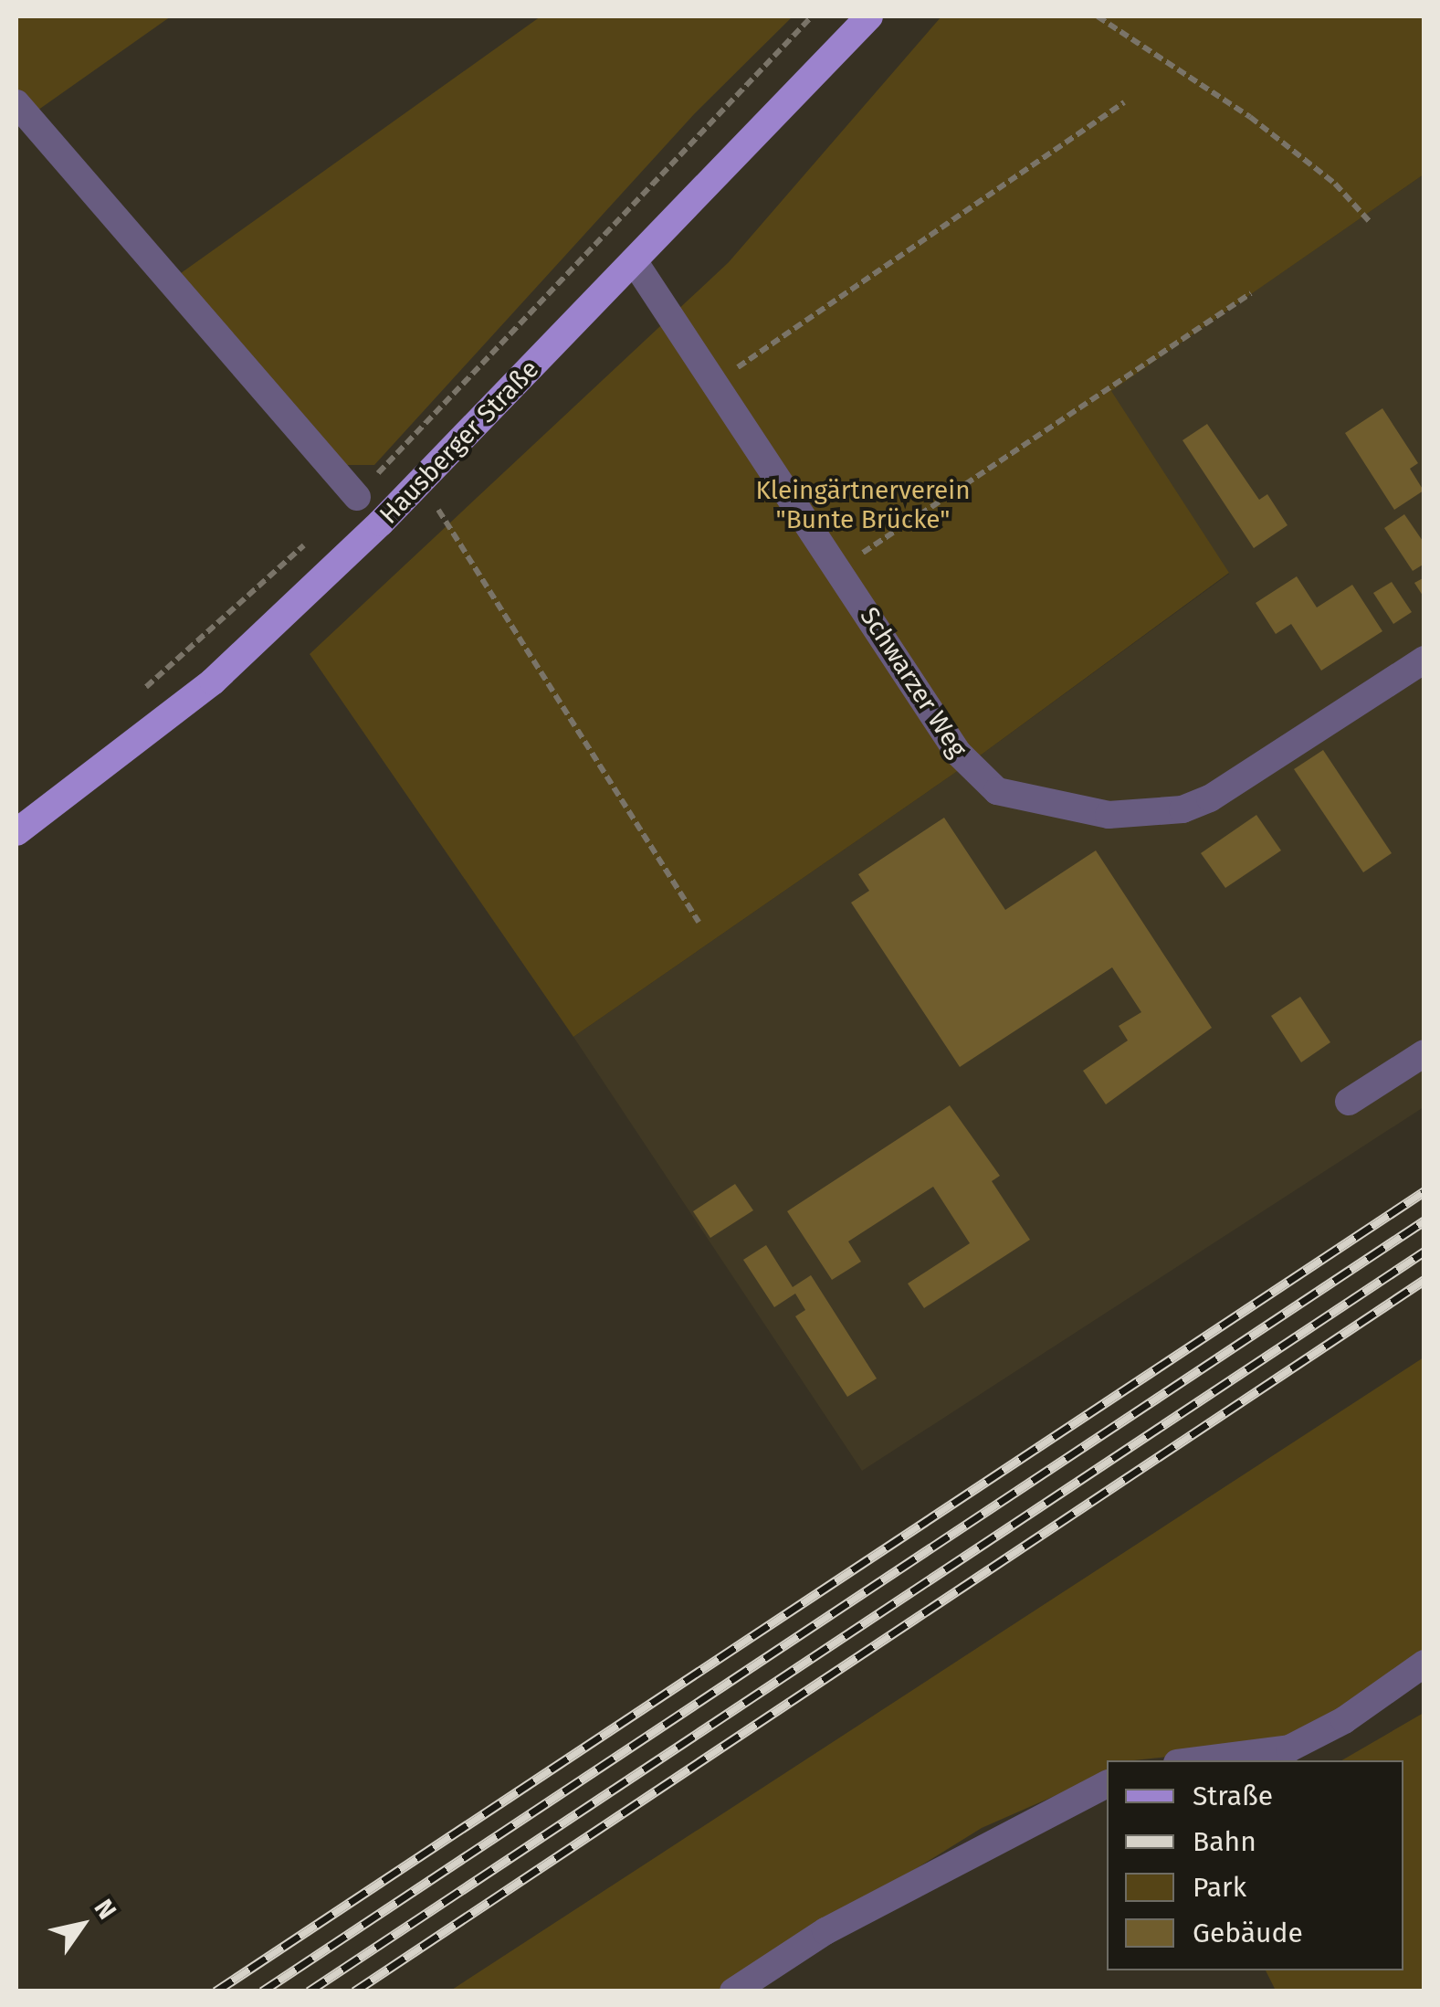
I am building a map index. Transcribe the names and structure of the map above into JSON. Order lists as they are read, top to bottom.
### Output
{
  "streets": {
    "main road": ["Hausberger Straße"],
    "street": ["Schwarzer Weg"]
  },
  "crossings": [
    ["Hausberger Straße", "Schwarzer Weg"]
  ],
  "parks": ["Kleingärtnerverein \"Bunte Brücke\""],
  "legend": [
    "Straße",
    "Bahn",
    "Park",
    "Gebäude"
  ],
  "north": "top right"
}
